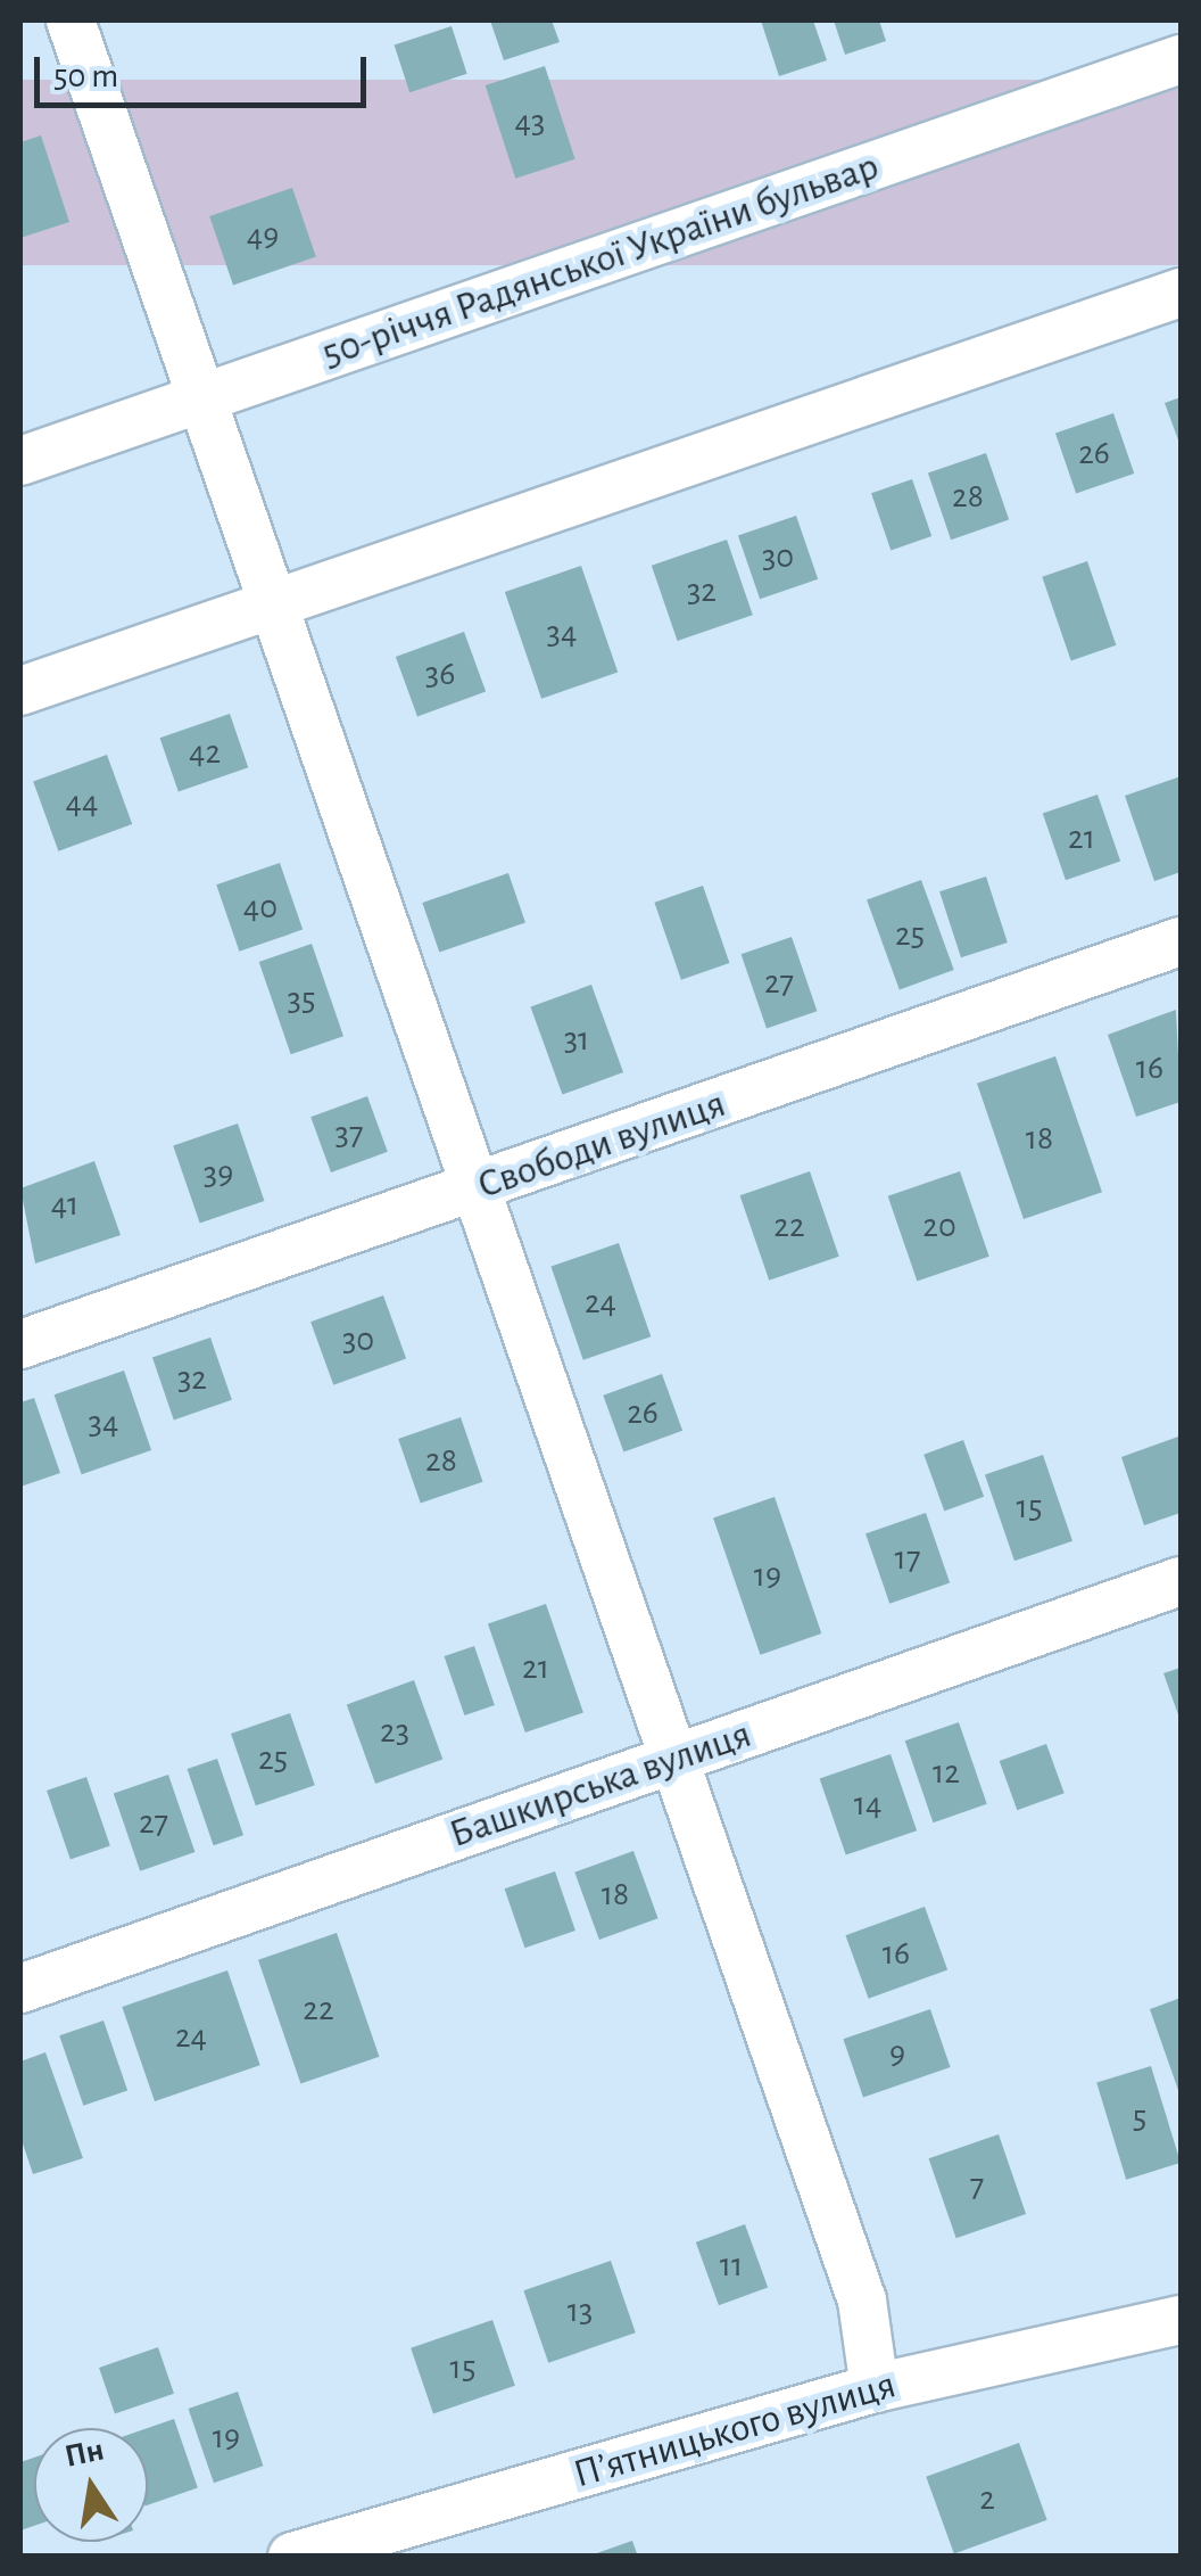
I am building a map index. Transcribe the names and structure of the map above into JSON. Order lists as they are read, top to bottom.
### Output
{
  "streets": {
    "street": [
      "50-річчя Радянської України бульвар",
      "Свободи вулиця",
      "Башкирська вулиця",
      "П’ятницького вулиця"
    ]
  },
  "house_numbers": [
    "43",
    "49",
    "26",
    "28",
    "30",
    "32",
    "34",
    "36",
    "42",
    "44",
    "21",
    "40",
    "25",
    "27",
    "35",
    "31",
    "16",
    "37",
    "18",
    "39",
    "41",
    "22",
    "20",
    "24",
    "30",
    "32",
    "26",
    "34",
    "28",
    "15",
    "17",
    "19",
    "21",
    "23",
    "25",
    "12",
    "14",
    "27",
    "18",
    "16",
    "22",
    "24",
    "9",
    "5",
    "7",
    "11",
    "13",
    "15",
    "19",
    "2"
  ],
  "scale_bar": "50 m",
  "north": "top"
}
